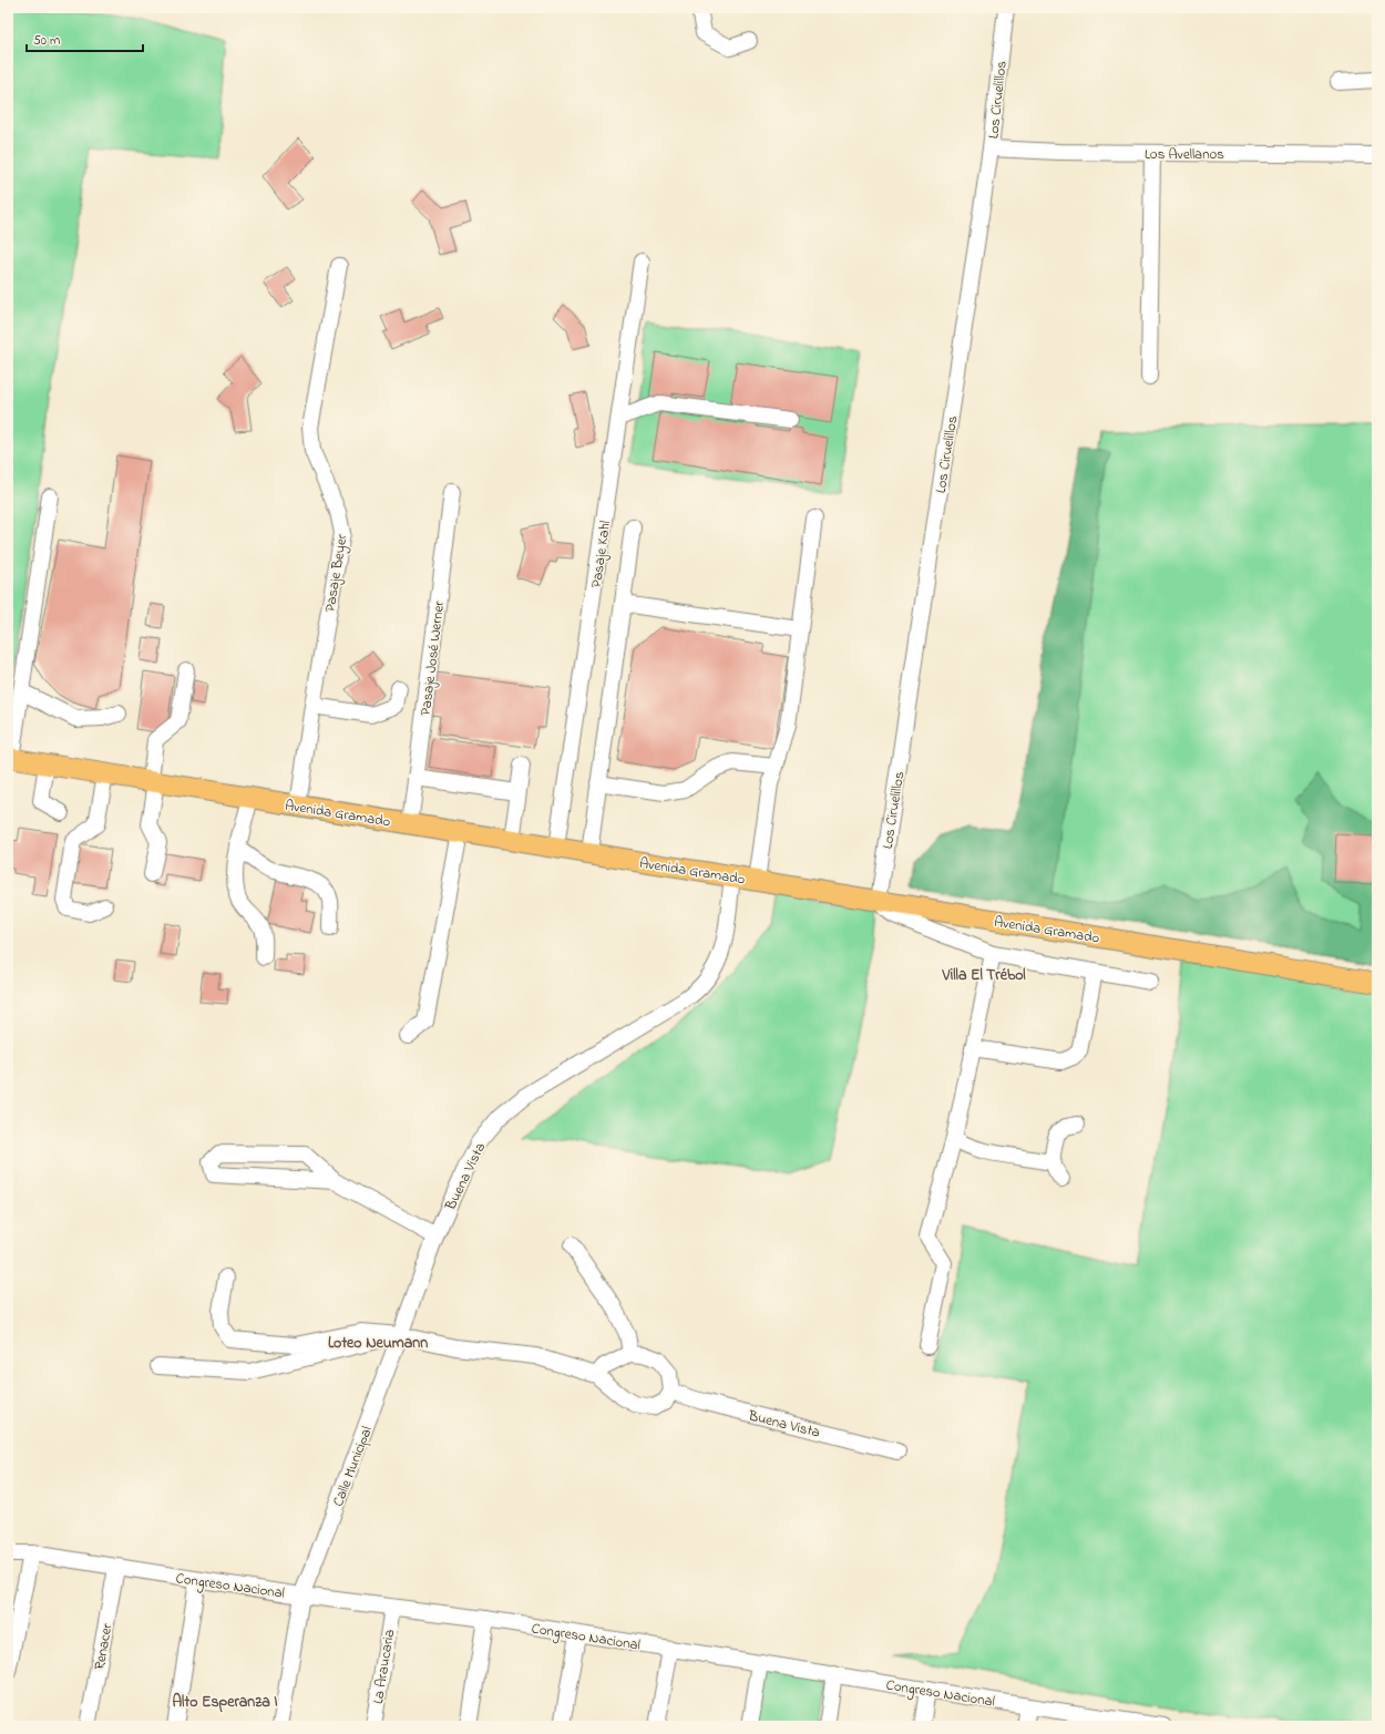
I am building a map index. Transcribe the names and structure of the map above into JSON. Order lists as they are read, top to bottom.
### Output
{
  "streets": {
    "main road": ["Avenida Gramado"],
    "street": [
      "Los Ciruelillos",
      "Los Avellanos",
      "Pasaje Kahl",
      "Pasaje Beyer",
      "Pasaje José Werner",
      "Buena Vista",
      "Calle Municipal",
      "Congreso Nacional",
      "Renacer",
      "La Araucaria"
    ]
  },
  "crossings": [
    ["Los Ciruelillos", "Los Avellanos"],
    ["Los Ciruelillos", "Avenida Gramado"],
    ["Pasaje Kahl", "Avenida Gramado"],
    ["Pasaje Beyer", "Avenida Gramado"],
    ["Pasaje José Werner", "Avenida Gramado"],
    ["Avenida Gramado", "Buena Vista"],
    ["Buena Vista", "Calle Municipal"],
    ["Calle Municipal", "Congreso Nacional"],
    ["Congreso Nacional", "Renacer"],
    ["Congreso Nacional", "La Araucaria"]
  ],
  "districts": ["Villa El Trébol", "Loteo Neumann", "Alto Esperanza I"],
  "scale_bar": "50 m"
}
